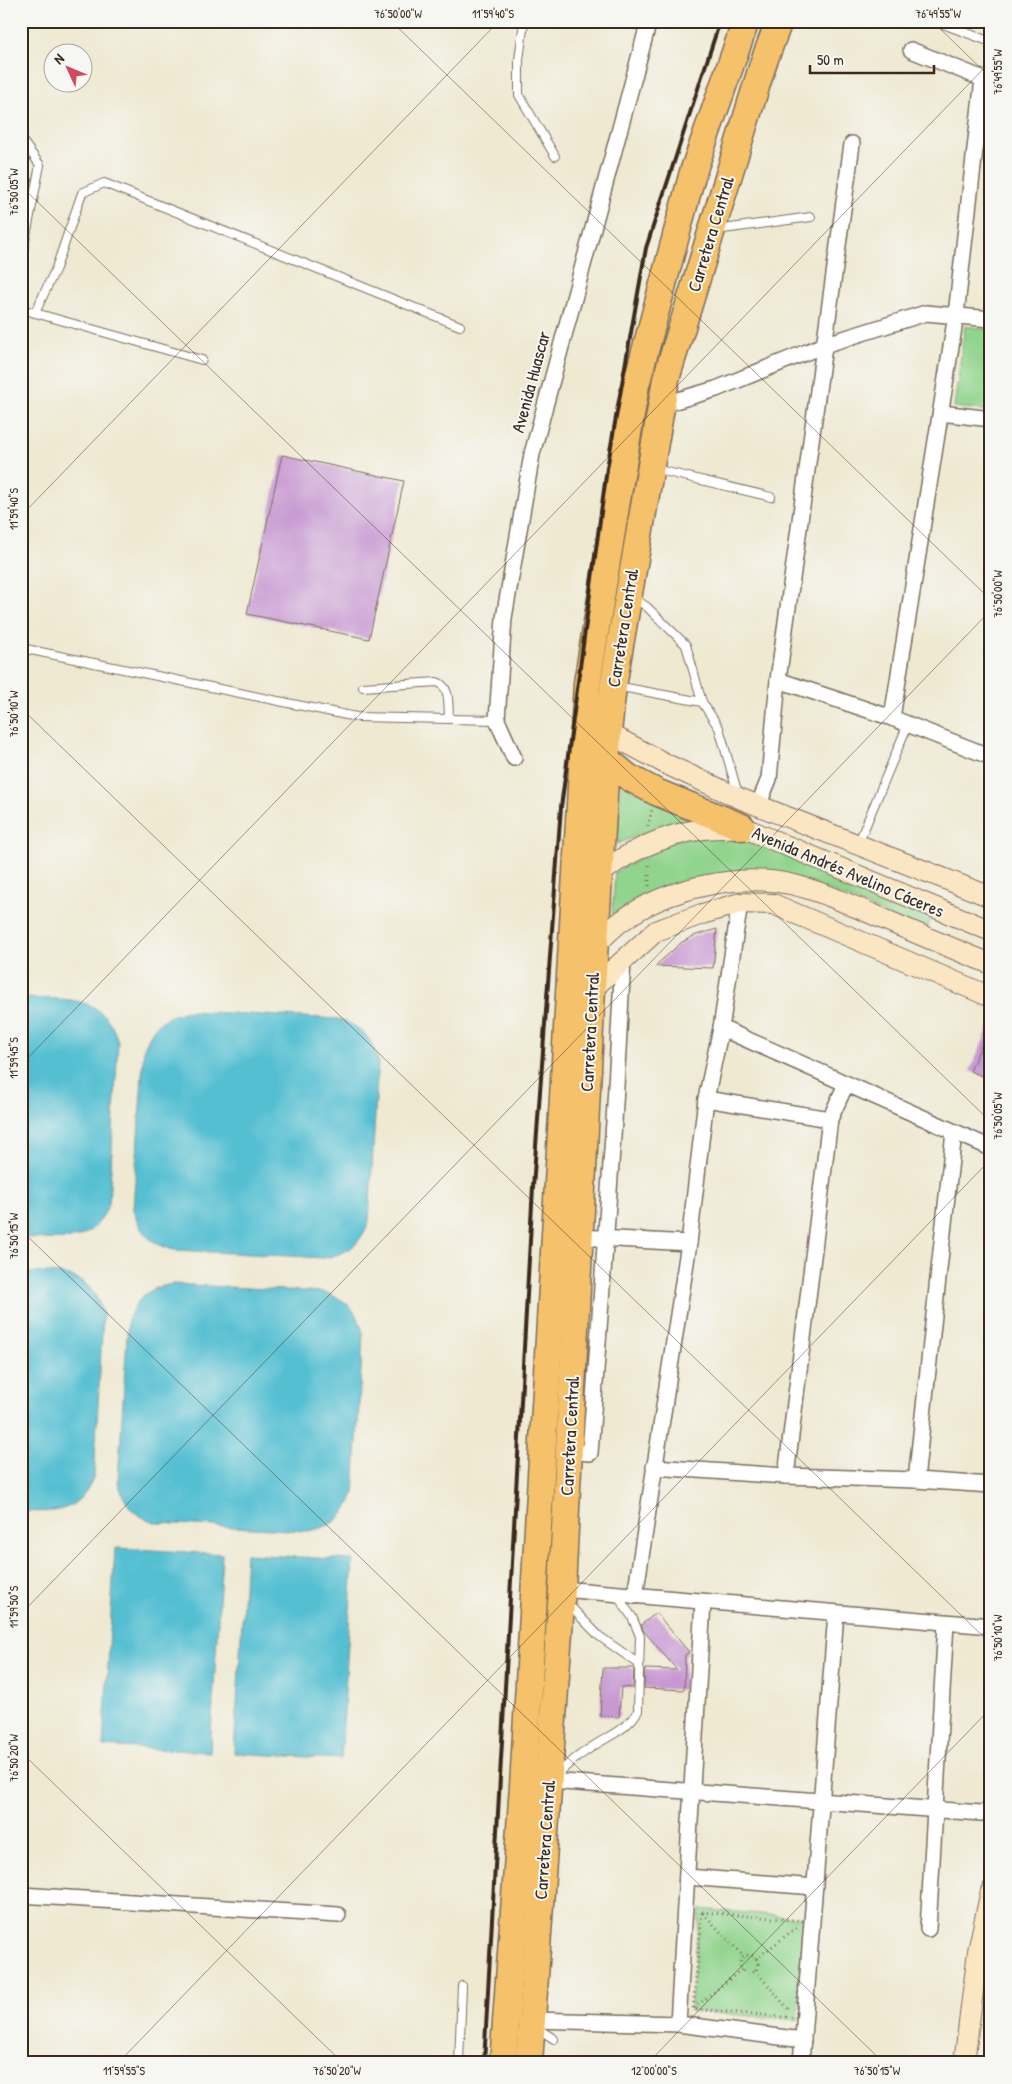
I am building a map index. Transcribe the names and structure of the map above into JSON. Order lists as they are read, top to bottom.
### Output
{
  "streets": {
    "highway": ["Carretera Central"],
    "street": ["Avenida Huascar", "Avenida Andrés Avelino Cáceres"]
  },
  "crossings": [
    ["Carretera Central", "Avenida Andrés Avelino Cáceres"]
  ],
  "scale_bar": "50 m",
  "north": "top left",
  "coordinates": [
    "76°50'00\"W",
    "11°59'40\"S",
    "76°49'55\"W",
    "76°50'05\"W",
    "76°50'10\"W",
    "11°59'45\"S",
    "76°50'15\"W",
    "11°59'50\"S",
    "76°50'20\"W",
    "11°59'55\"S",
    "12°00'00\"S"
  ]
}
